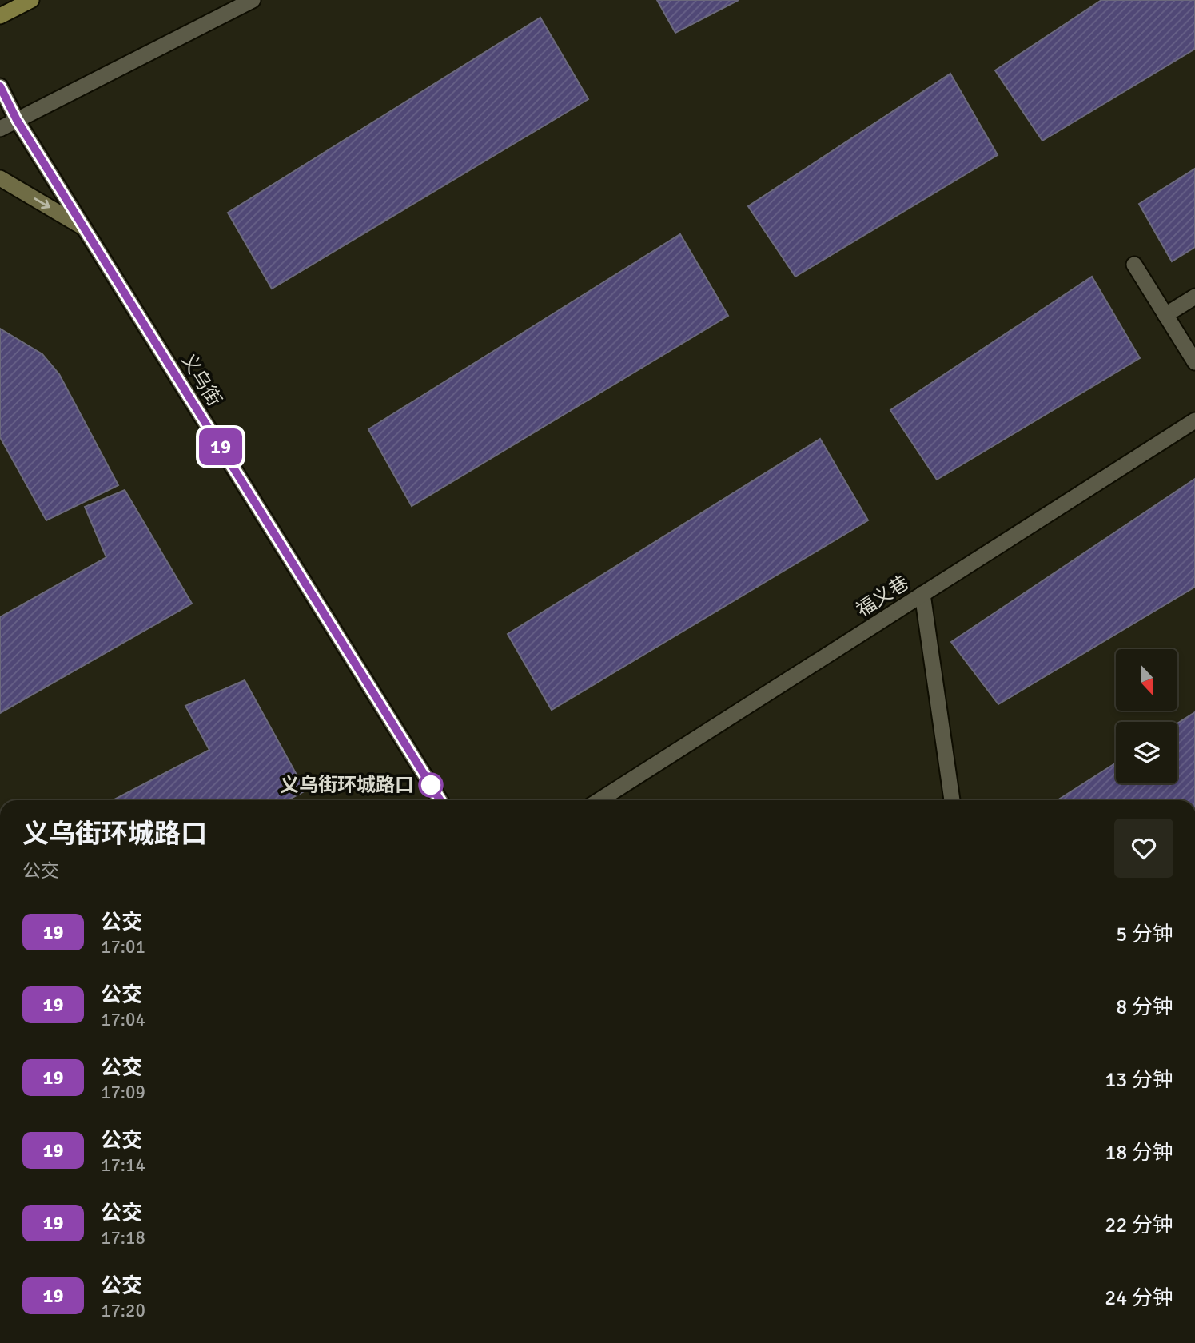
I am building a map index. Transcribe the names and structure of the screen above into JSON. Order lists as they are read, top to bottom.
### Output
{
  "streets": {
    "street": ["义乌街", "福义巷"]
  },
  "places": ["义乌街环城路口"],
  "lines": ["bus line 19"],
  "north": "bottom",
  "page": {
    "on_map": "19",
    "heading": ["义乌街环城路口", "公交"],
    "list": [
      {
        "mark": "19",
        "name": "公交",
        "note": "17:01",
        "value": "5 分钟"
      },
      {
        "mark": "19",
        "name": "公交",
        "note": "17:04",
        "value": "8 分钟"
      },
      {
        "mark": "19",
        "name": "公交",
        "note": "17:09",
        "value": "13 分钟"
      },
      {
        "mark": "19",
        "name": "公交",
        "note": "17:14",
        "value": "18 分钟"
      },
      {
        "mark": "19",
        "name": "公交",
        "note": "17:18",
        "value": "22 分钟"
      },
      {
        "mark": "19",
        "name": "公交",
        "note": "17:20",
        "value": "24 分钟"
      }
    ]
  }
}
